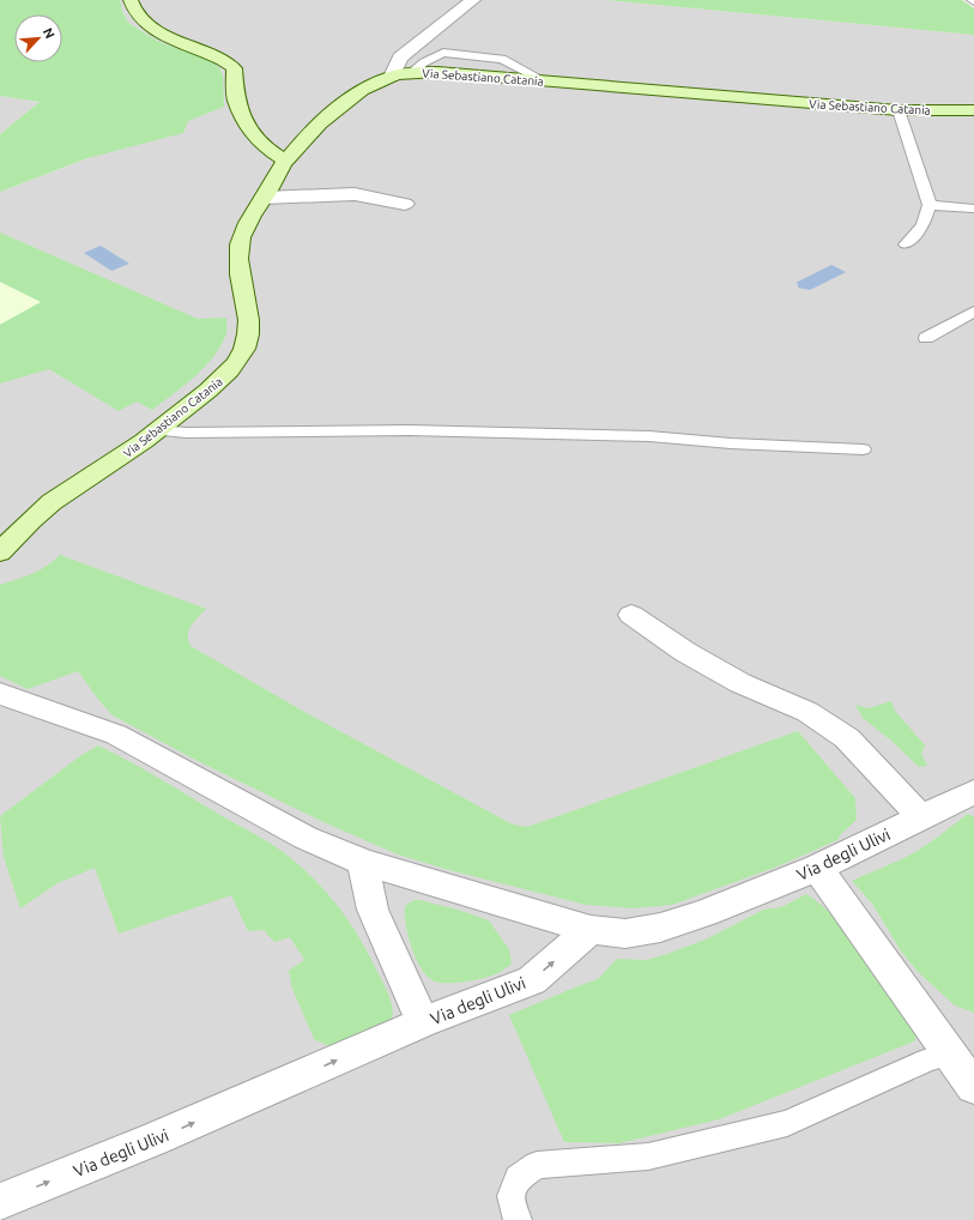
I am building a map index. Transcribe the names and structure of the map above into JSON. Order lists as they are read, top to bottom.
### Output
{
  "streets": {
    "main road": ["Via Sebastiano Catania"],
    "street": ["Via degli Ulivi"]
  },
  "one_way": ["Via degli Ulivi"],
  "north": "top right"
}
